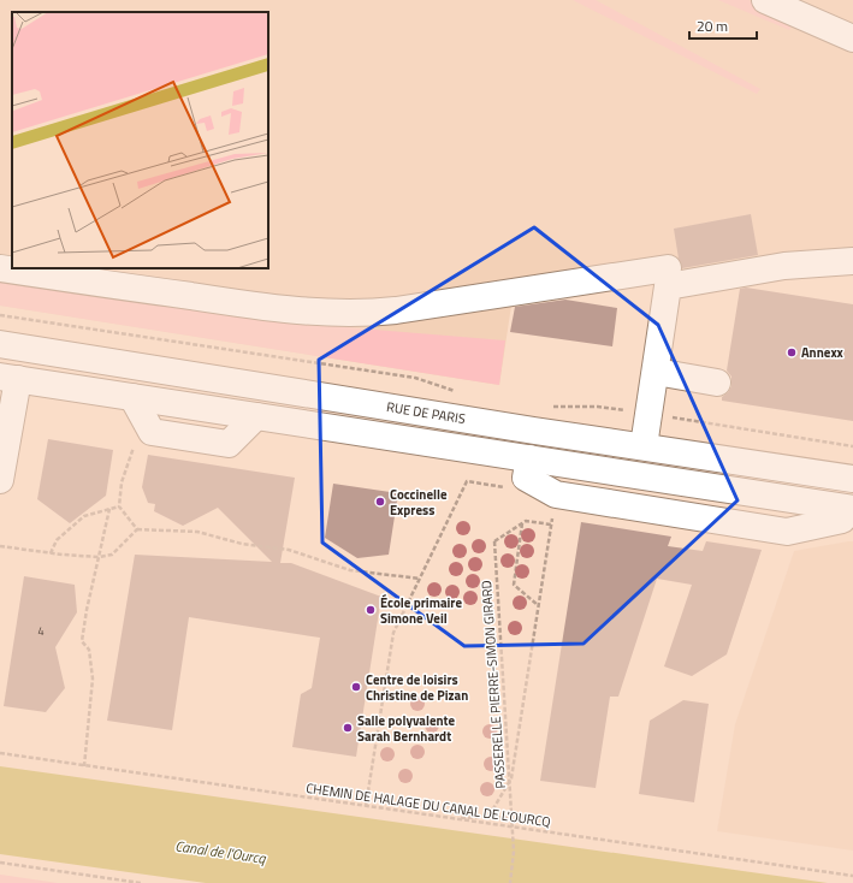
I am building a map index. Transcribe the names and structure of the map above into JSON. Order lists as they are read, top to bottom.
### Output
{
  "streets": {
    "main road": ["RUE DE PARIS"],
    "path": ["PASSERELLE PIERRE-SIMON GIRARD", "CHEMIN DE HALAGE DU CANAL DE L'OURCQ"]
  },
  "water": ["Canal de l'Ourcq"],
  "places": [
    "Annexx",
    "Coccinelle Express",
    "École primaire Simone Veil",
    "Centre de loisirs Christine de Pizan",
    "Salle polyvalente Sarah Bernhardt"
  ],
  "house_numbers": ["4"],
  "scale_bar": "20 m"
}
